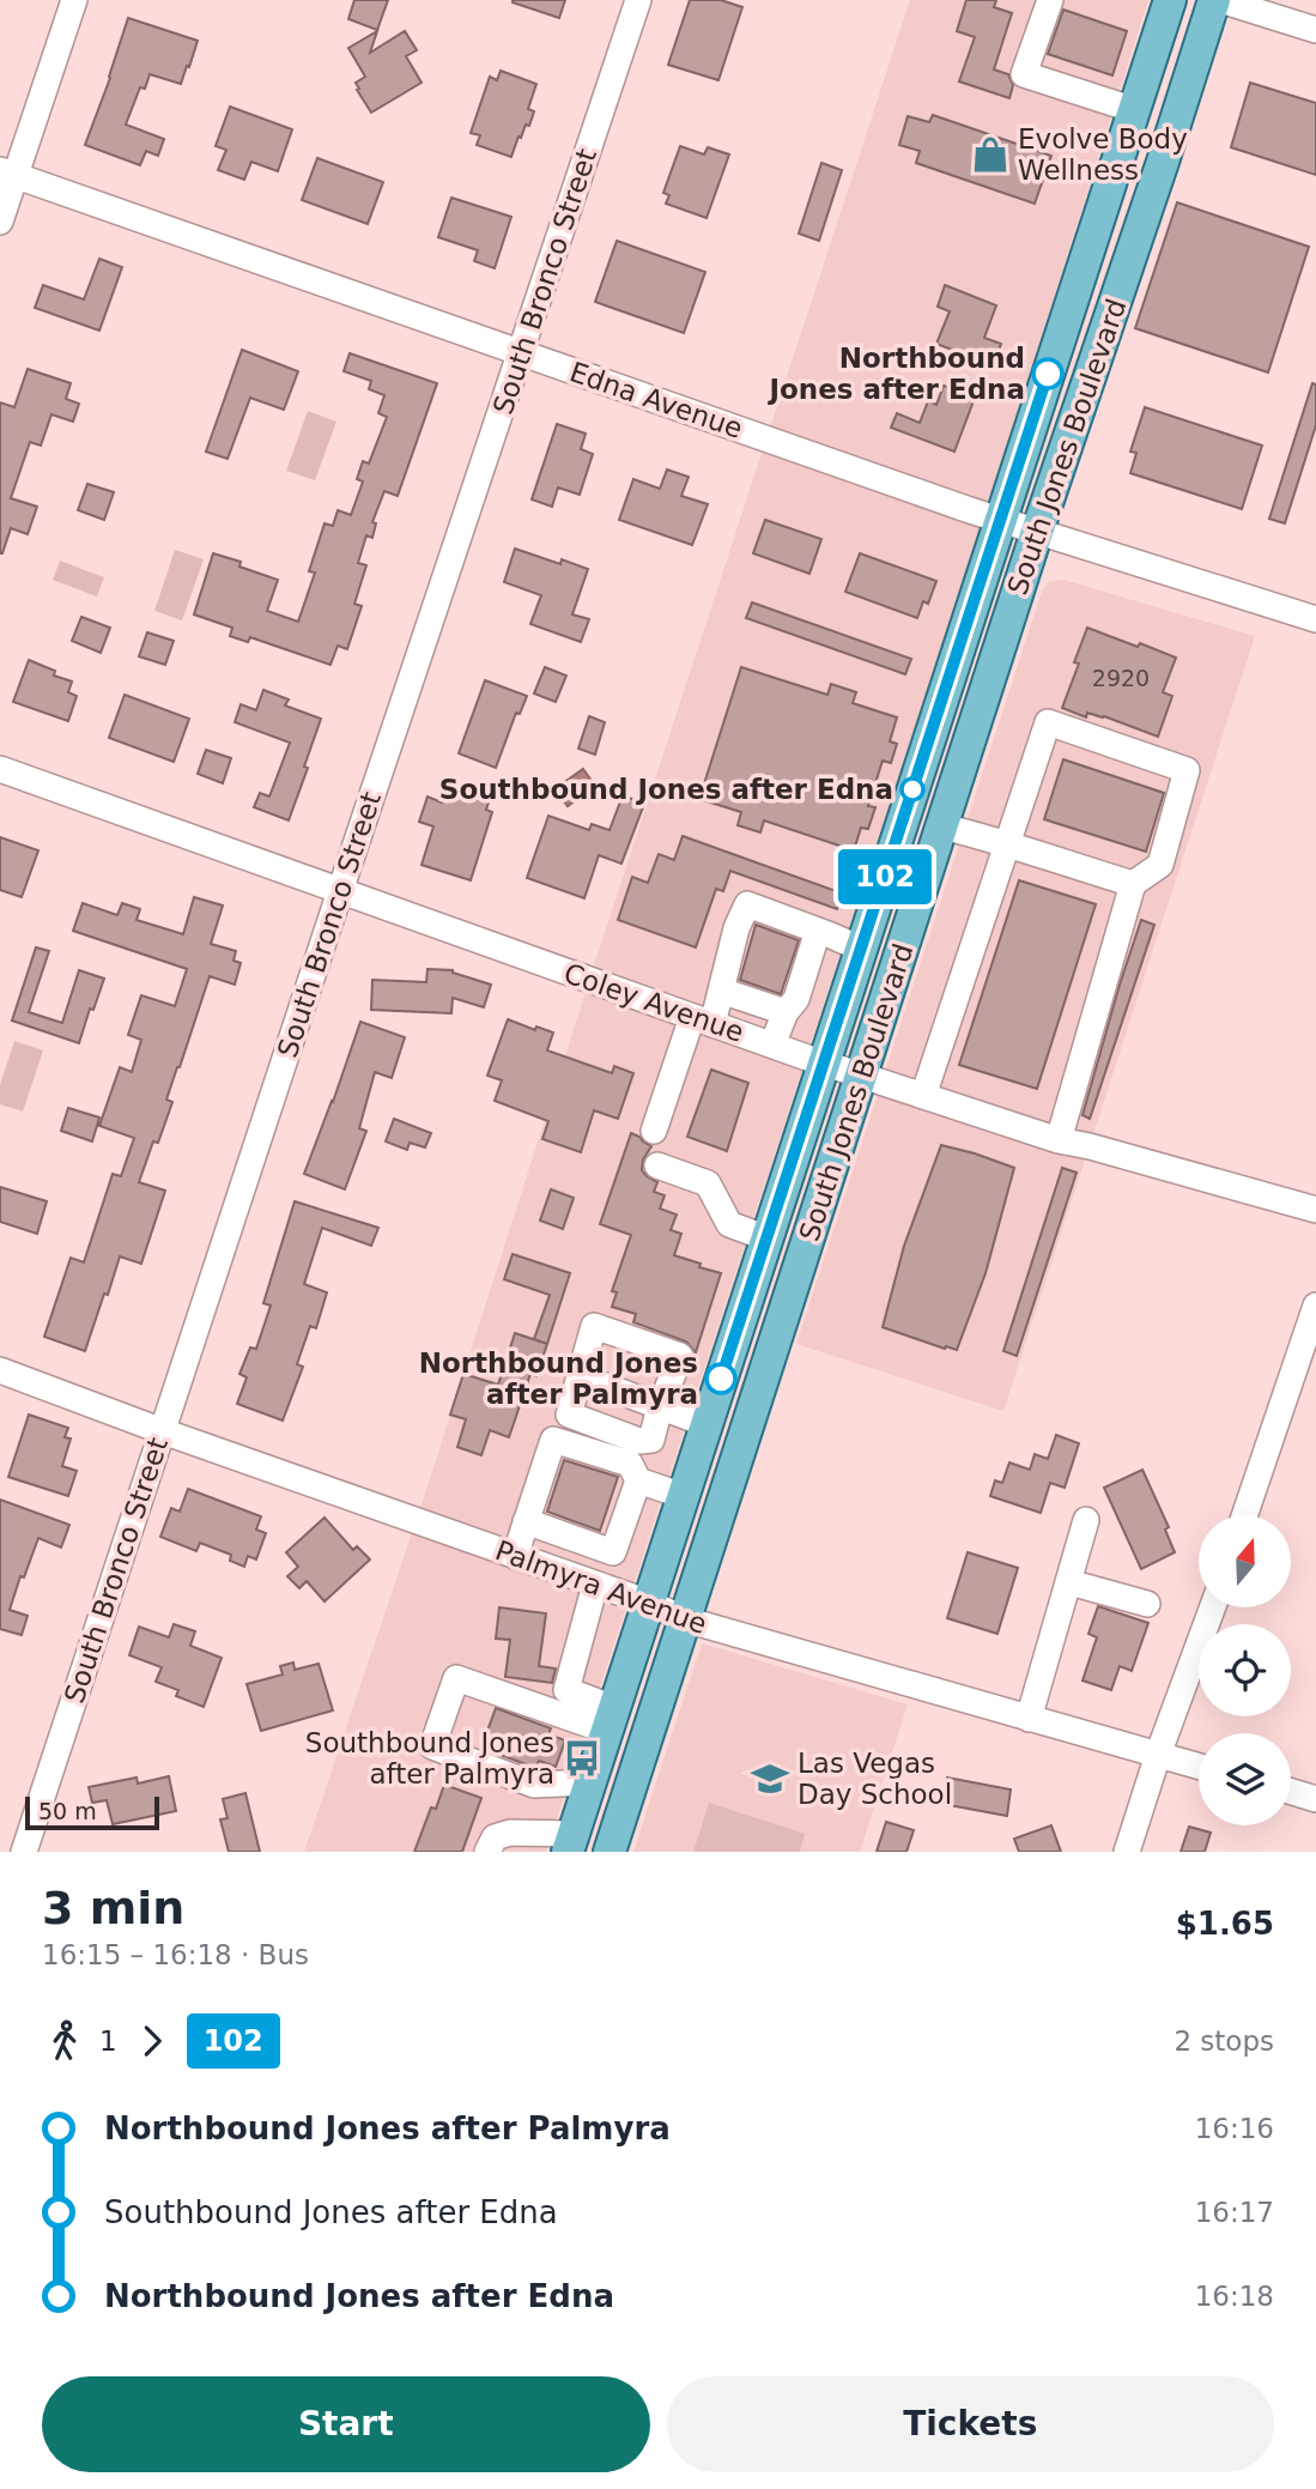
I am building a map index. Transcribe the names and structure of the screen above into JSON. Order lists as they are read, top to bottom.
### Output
{
  "streets": {
    "main road": ["South Jones Boulevard"],
    "street": [
      "South Bronco Street",
      "Edna Avenue",
      "Coley Avenue",
      "Palmyra Avenue"
    ]
  },
  "crossings": [
    ["South Bronco Street", "Edna Avenue"],
    ["South Bronco Street", "Coley Avenue"],
    ["South Bronco Street", "Palmyra Avenue"],
    ["Edna Avenue", "South Jones Boulevard"],
    ["South Jones Boulevard", "Coley Avenue"],
    ["South Jones Boulevard", "Palmyra Avenue"]
  ],
  "places": {
    "shop": ["Evolve Body Wellness"],
    "other": ["Northbound Jones after Edna", "Southbound Jones after Edna", "Northbound Jones after Palmyra"],
    "bus stop": ["Southbound Jones after Palmyra"],
    "school or university": ["Las Vegas Day School"]
  },
  "lines": ["bus line 102"],
  "house_numbers": ["2920"],
  "scale_bar": "50 m",
  "north": "top",
  "page": {
    "on_map": "102",
    "scale": "50 m",
    "heading": ["3 min", "16:15 – 16:18 · Bus", "$1.65"],
    "legs": ["1", "102", "2 stops"],
    "list": [
      {
        "name": "Northbound Jones after Palmyra",
        "value": "16:16"
      },
      {
        "name": "Southbound Jones after Edna",
        "value": "16:17"
      },
      {
        "name": "Northbound Jones after Edna",
        "value": "16:18"
      }
    ],
    "buttons": ["Start", "Tickets"]
  }
}
